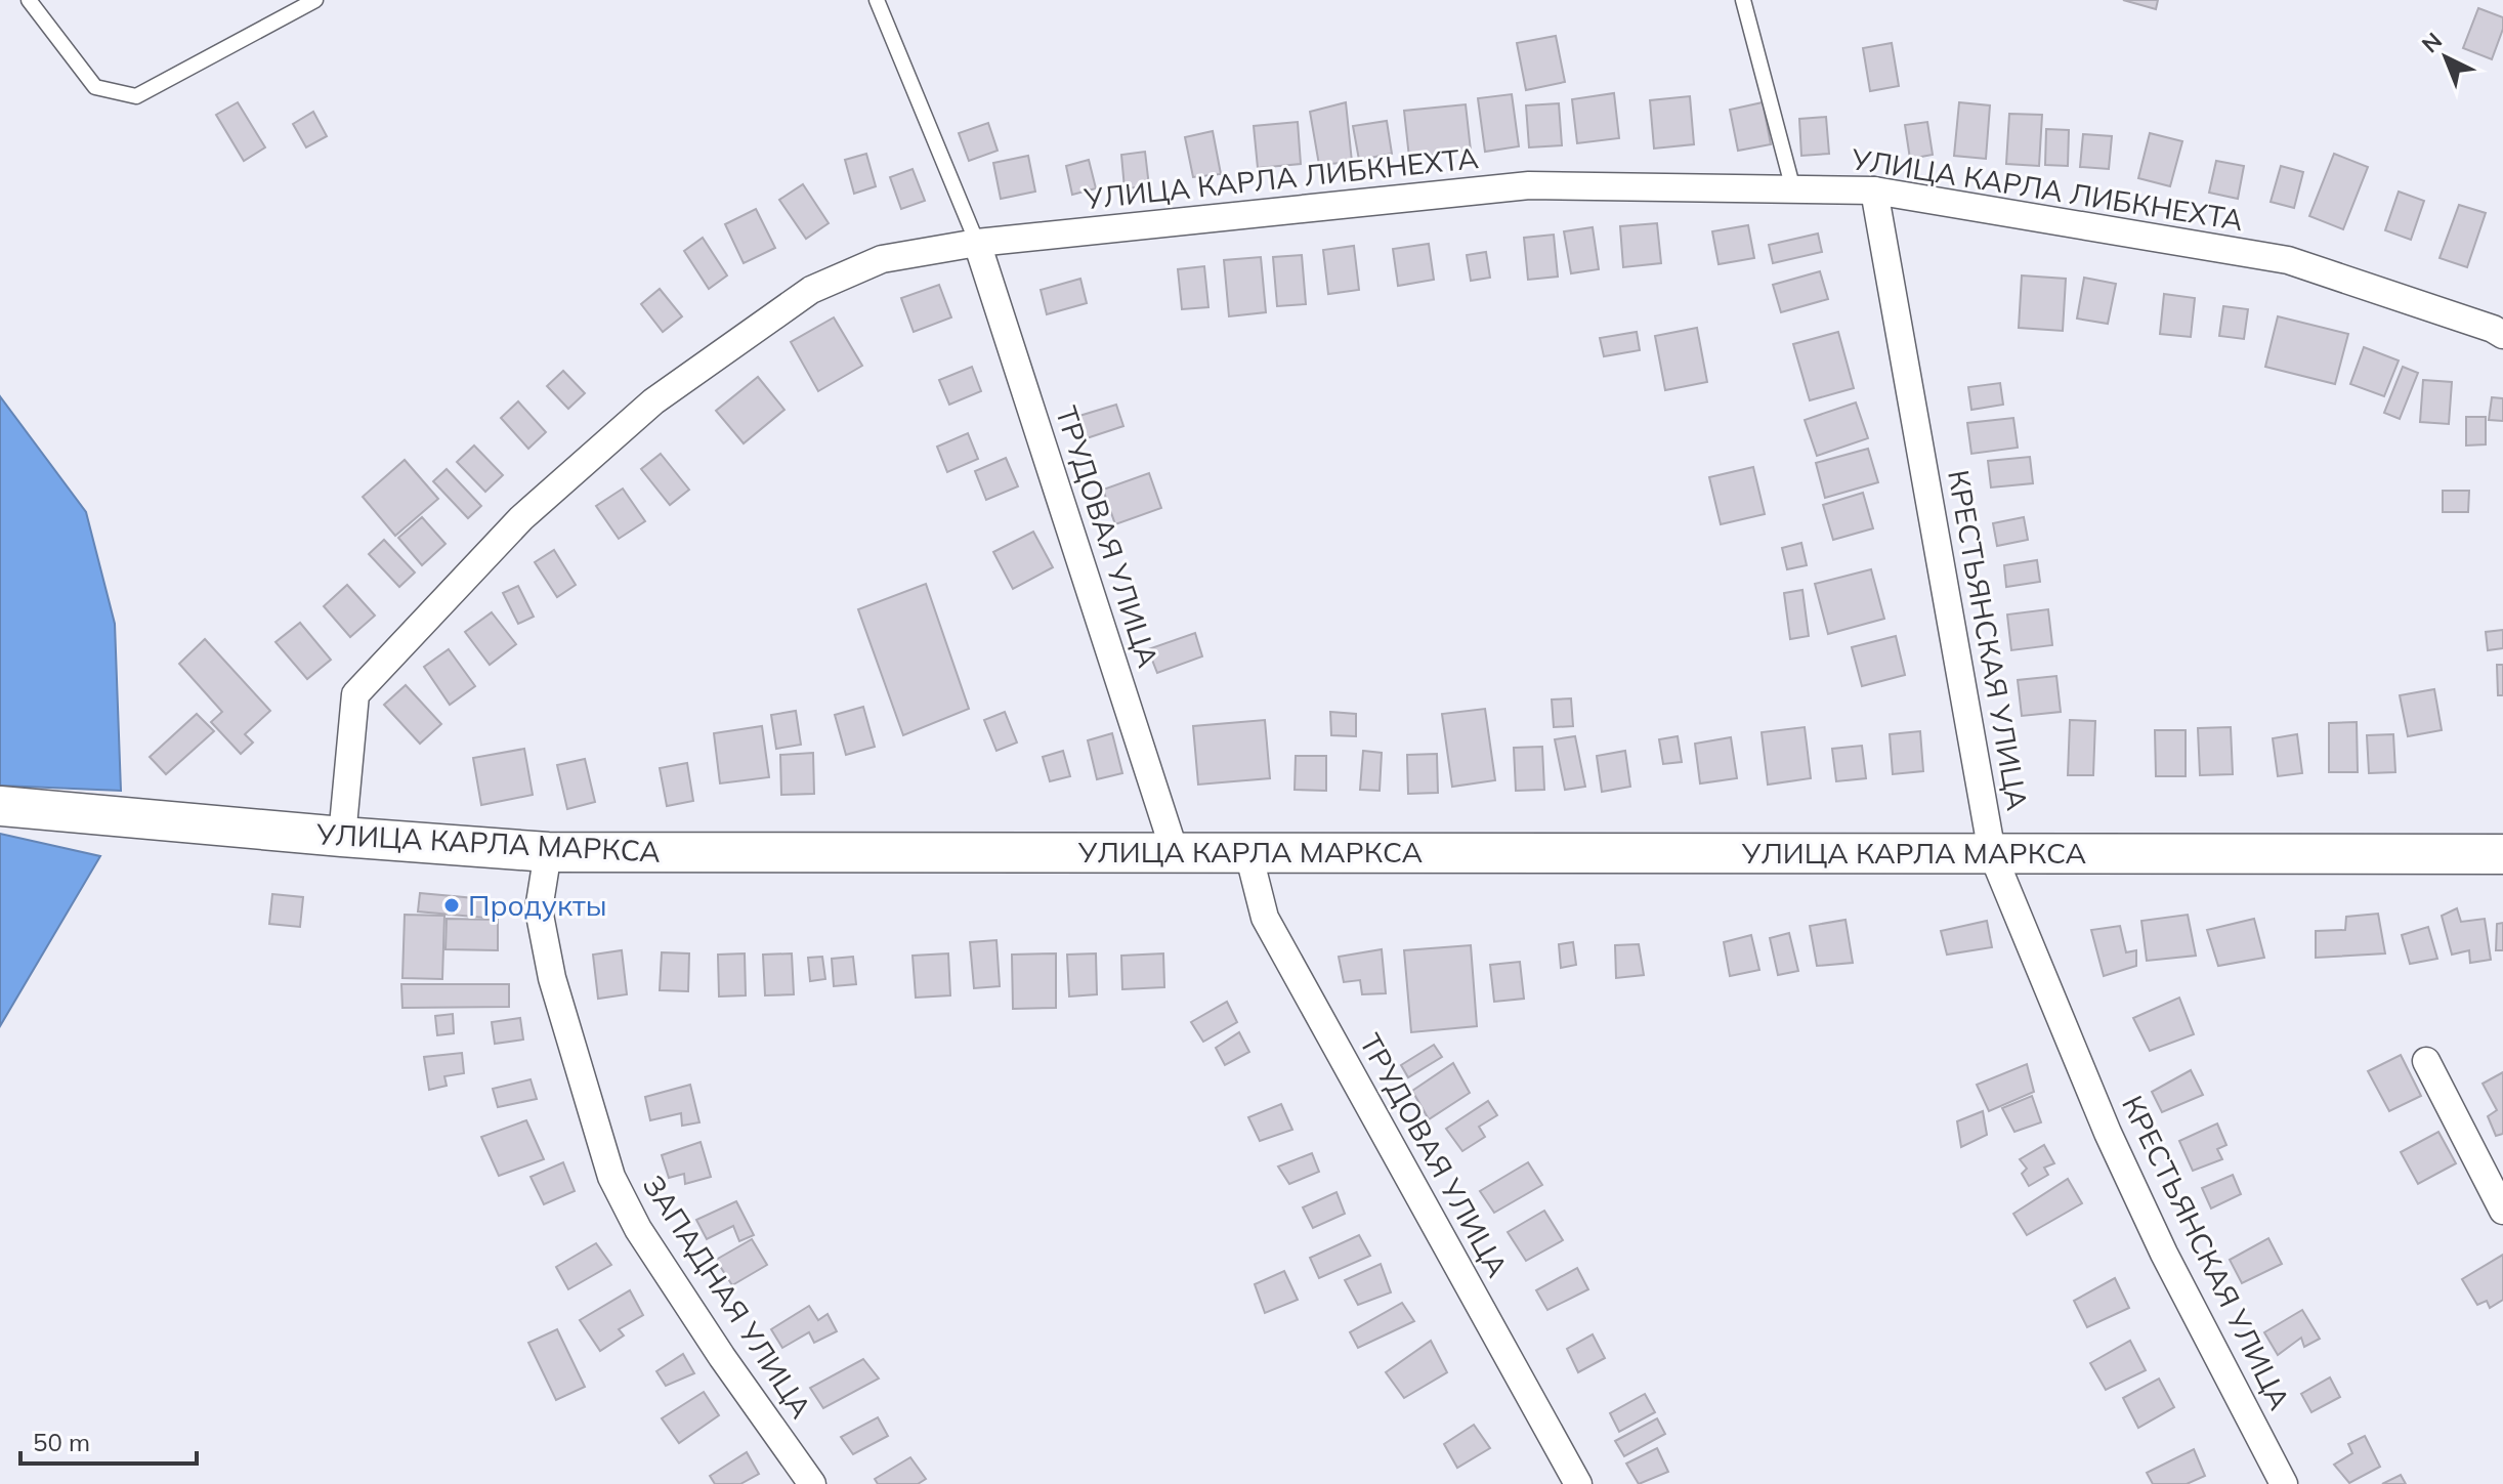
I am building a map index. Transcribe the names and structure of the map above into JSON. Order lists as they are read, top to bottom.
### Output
{
  "streets": {
    "main road": ["УЛИЦА КАРЛА МАРКСА"],
    "street": [
      "УЛИЦА КАРЛА ЛИБКНЕХТА",
      "ТРУДОВАЯ УЛИЦА",
      "КРЕСТЬЯНСКАЯ УЛИЦА",
      "ЗАПАДНАЯ УЛИЦА"
    ]
  },
  "crossings": [
    ["УЛИЦА КАРЛА ЛИБКНЕХТА", "ТРУДОВАЯ УЛИЦА"],
    ["УЛИЦА КАРЛА ЛИБКНЕХТА", "КРЕСТЬЯНСКАЯ УЛИЦА"],
    ["УЛИЦА КАРЛА ЛИБКНЕХТА", "УЛИЦА КАРЛА МАРКСА"],
    ["ТРУДОВАЯ УЛИЦА", "УЛИЦА КАРЛА МАРКСА"],
    ["КРЕСТЬЯНСКАЯ УЛИЦА", "УЛИЦА КАРЛА МАРКСА"],
    ["УЛИЦА КАРЛА МАРКСА", "ЗАПАДНАЯ УЛИЦА"]
  ],
  "places": ["Продукты"],
  "scale_bar": "50 m",
  "north": "top left"
}
